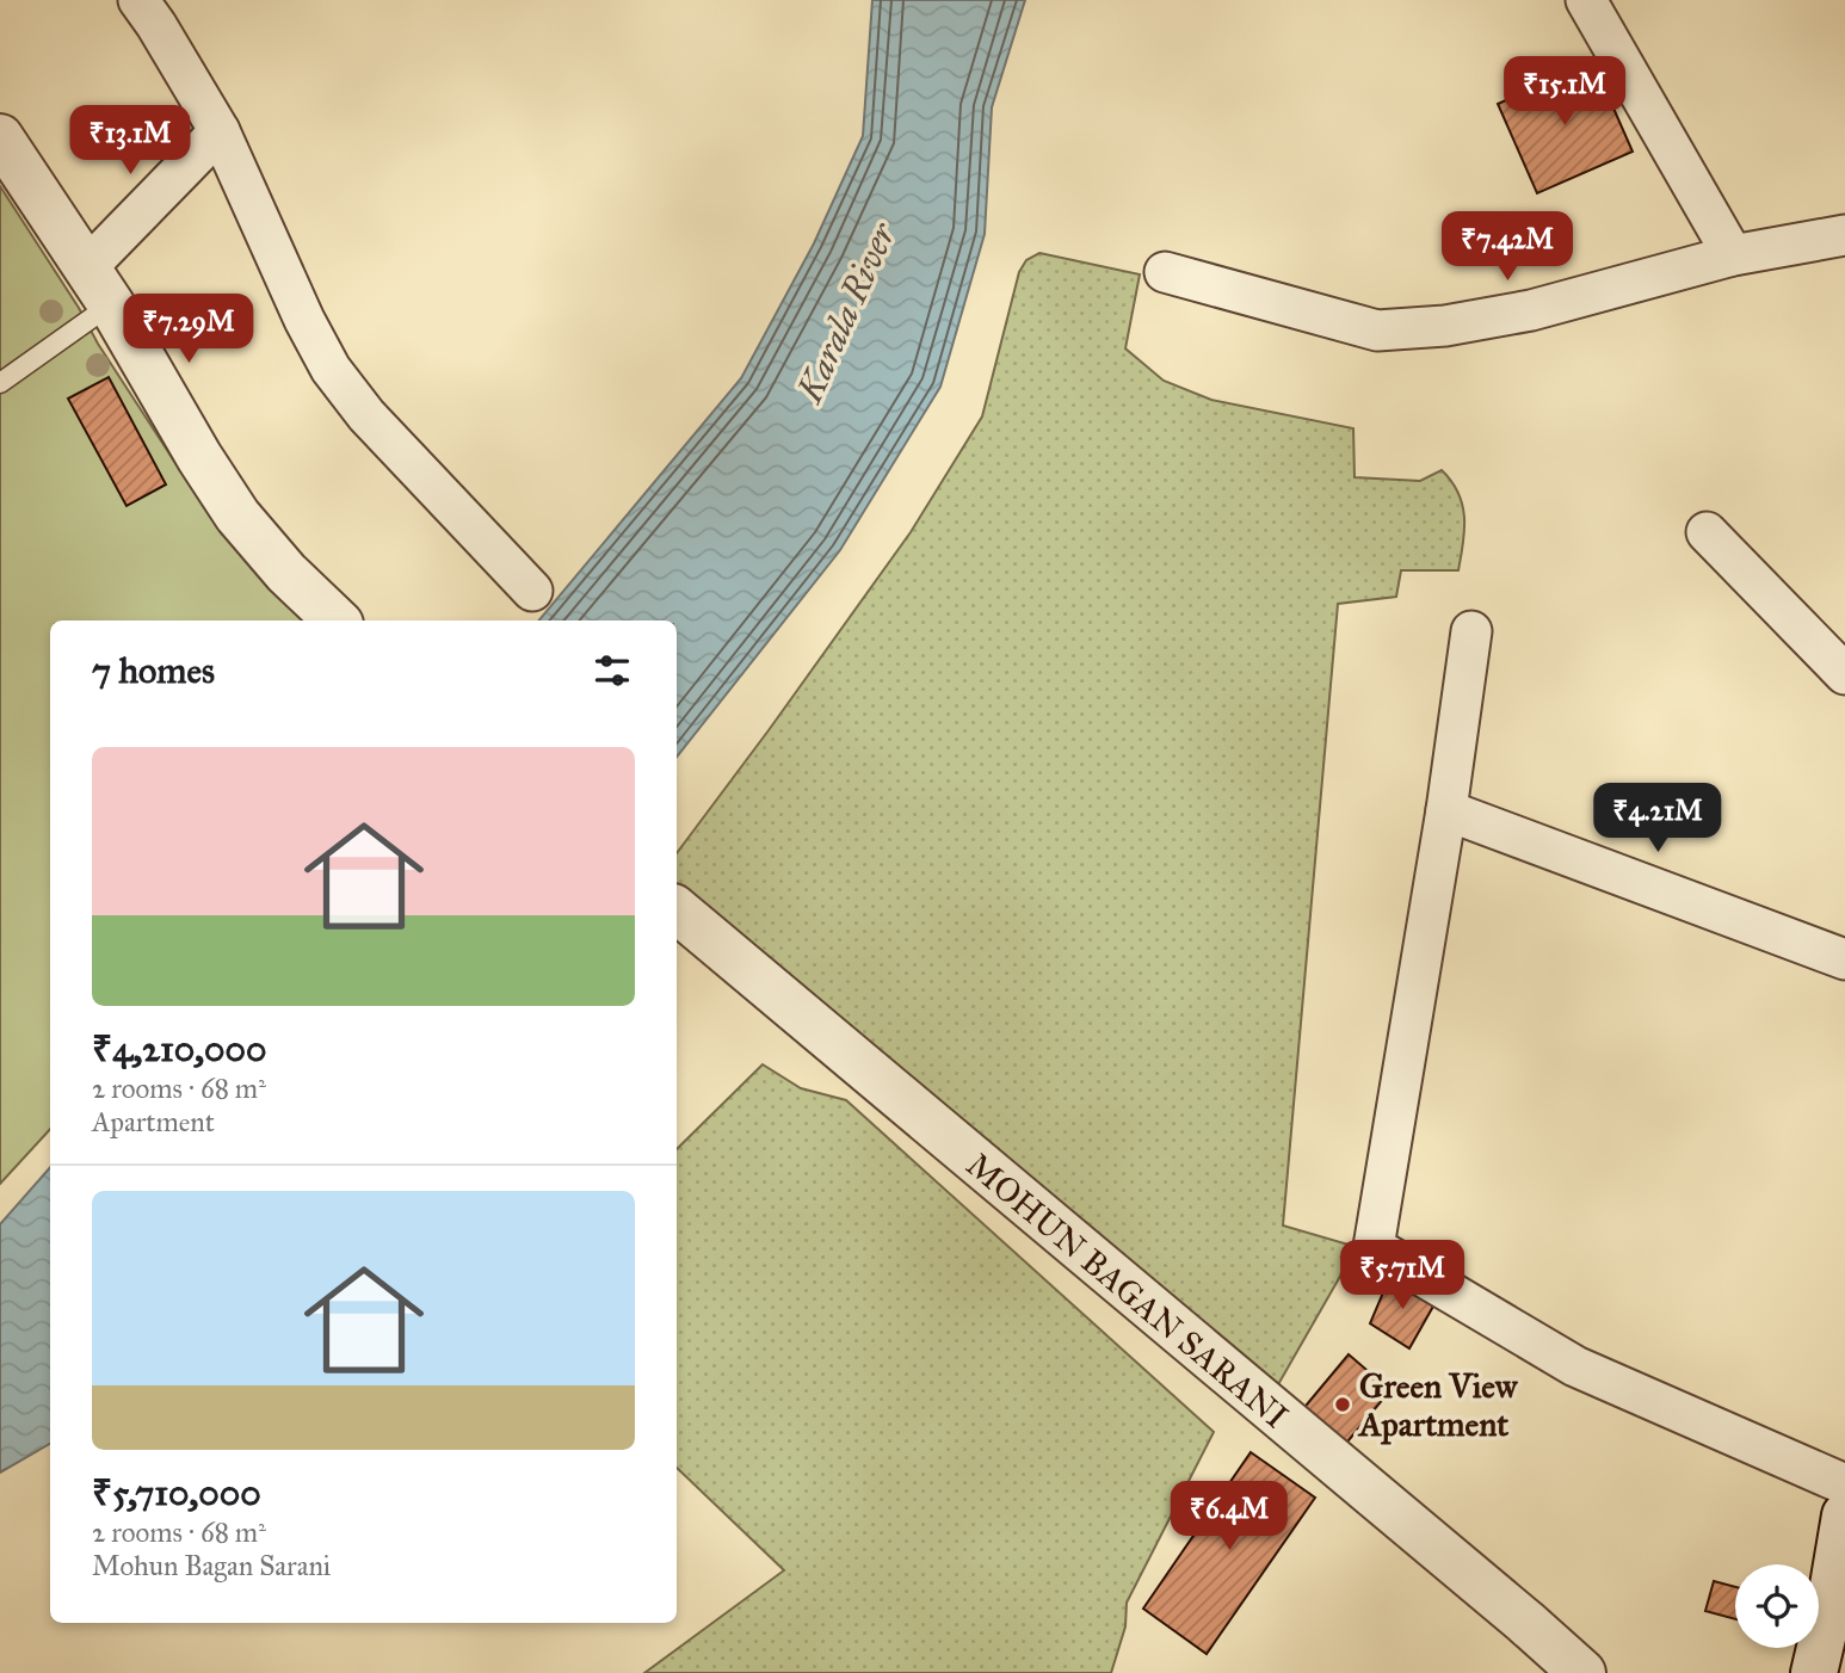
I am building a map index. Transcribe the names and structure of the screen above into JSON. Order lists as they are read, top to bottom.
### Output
{
  "streets": {
    "street": ["MOHUN BAGAN SARANI"]
  },
  "water": ["Karala River"],
  "places": ["Green View Apartment"],
  "page": {
    "price": [
      "₹15.1M",
      "₹13.1M",
      "₹7.42M",
      "₹7.29M",
      "₹4.21M",
      "₹5.71M",
      "₹6.4M"
    ],
    "heading": "7 homes",
    "list": [
      {
        "name": "₹4,210,000",
        "note": "2 rooms · 68 m² · Apartment"
      },
      {
        "name": "₹5,710,000",
        "note": "2 rooms · 68 m² · Mohun Bagan Sarani"
      }
    ]
  }
}
